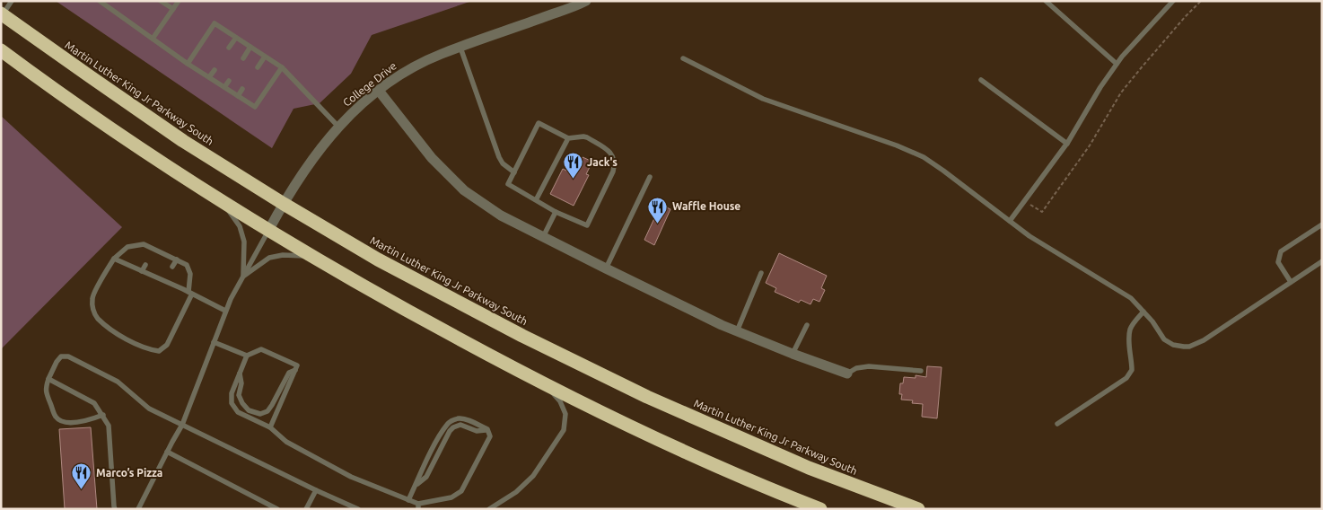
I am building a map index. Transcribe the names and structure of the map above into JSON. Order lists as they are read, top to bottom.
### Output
{
  "streets": {
    "highway": ["Martin Luther King Jr Parkway South"],
    "street": ["College Drive"]
  },
  "crossings": [
    ["College Drive", "Martin Luther King Jr Parkway South"]
  ],
  "places": {
    "restaurant": ["Jack's", "Waffle House", "Marco’s Pizza"]
  }
}
